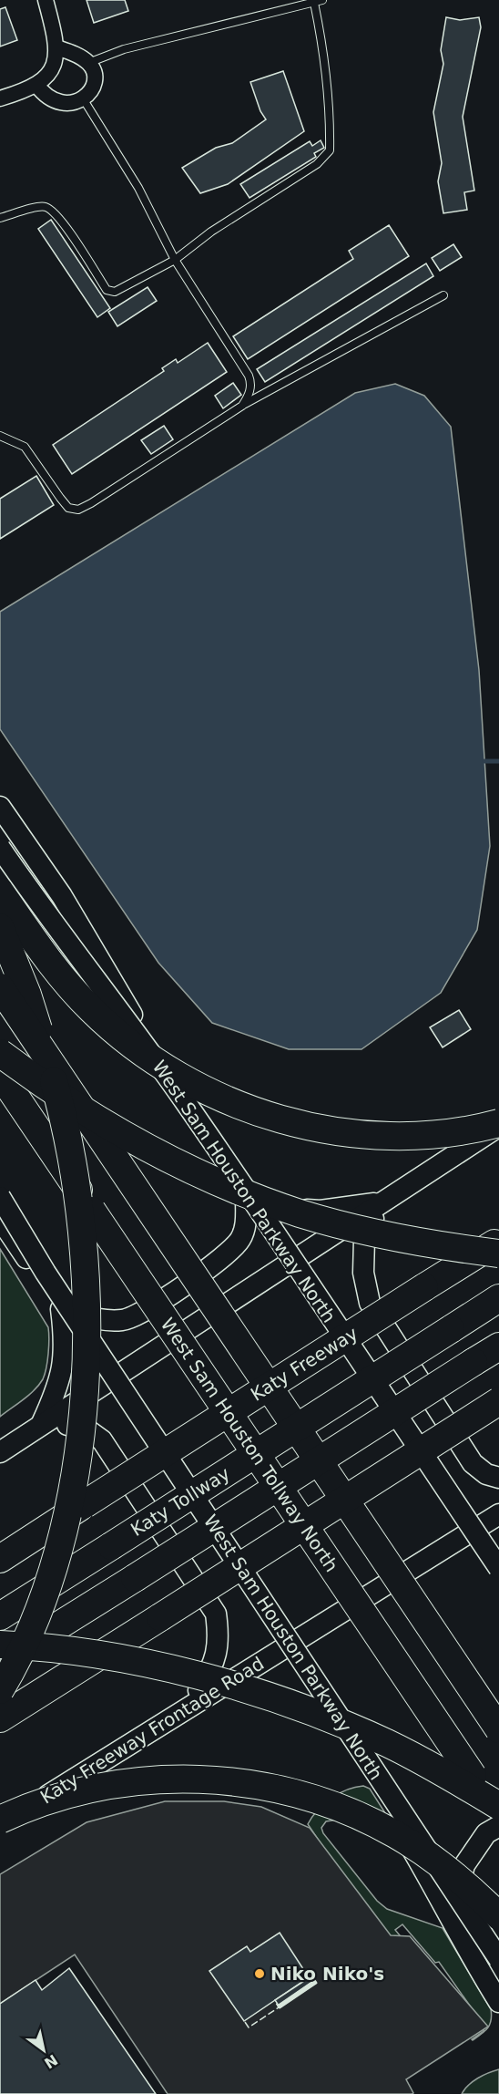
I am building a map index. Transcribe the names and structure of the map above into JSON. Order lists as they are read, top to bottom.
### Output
{
  "streets": {
    "highway": ["Katy Freeway", "West Sam Houston Tollway North", "Katy Tollway"],
    "main road": ["West Sam Houston Parkway North", "Katy Freeway Frontage Road"]
  },
  "places": ["Niko Niko's"],
  "north": "bottom right"
}
